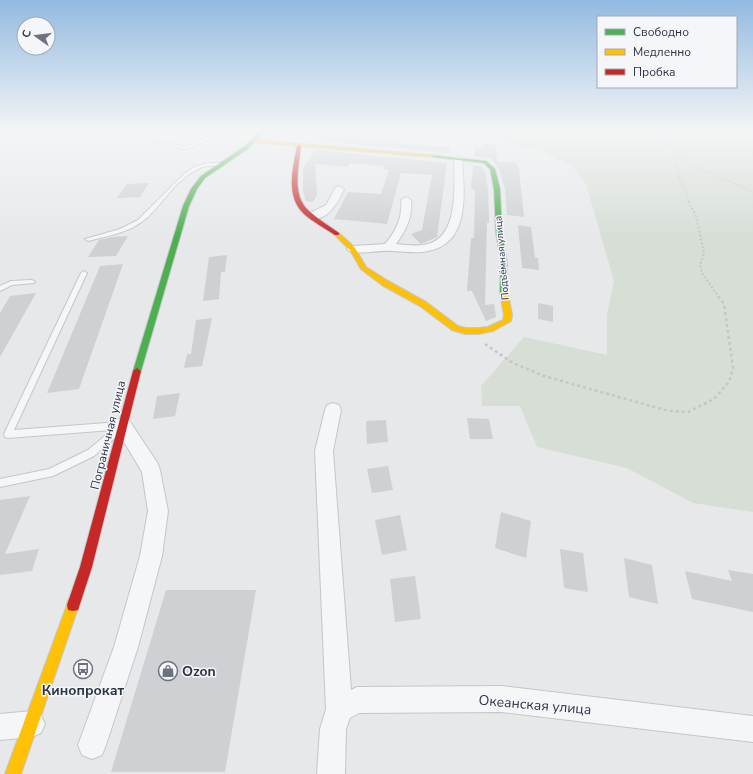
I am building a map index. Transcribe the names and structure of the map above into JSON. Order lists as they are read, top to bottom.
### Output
{
  "streets": {
    "street": ["Подъёмная улица", "Пограничная улица", "Океанская улица"]
  },
  "places": {
    "bus stop": ["Кинопрокат"],
    "shop": ["Ozon"]
  },
  "legend": ["Свободно", "Медленно", "Пробка"],
  "north": "left"
}
